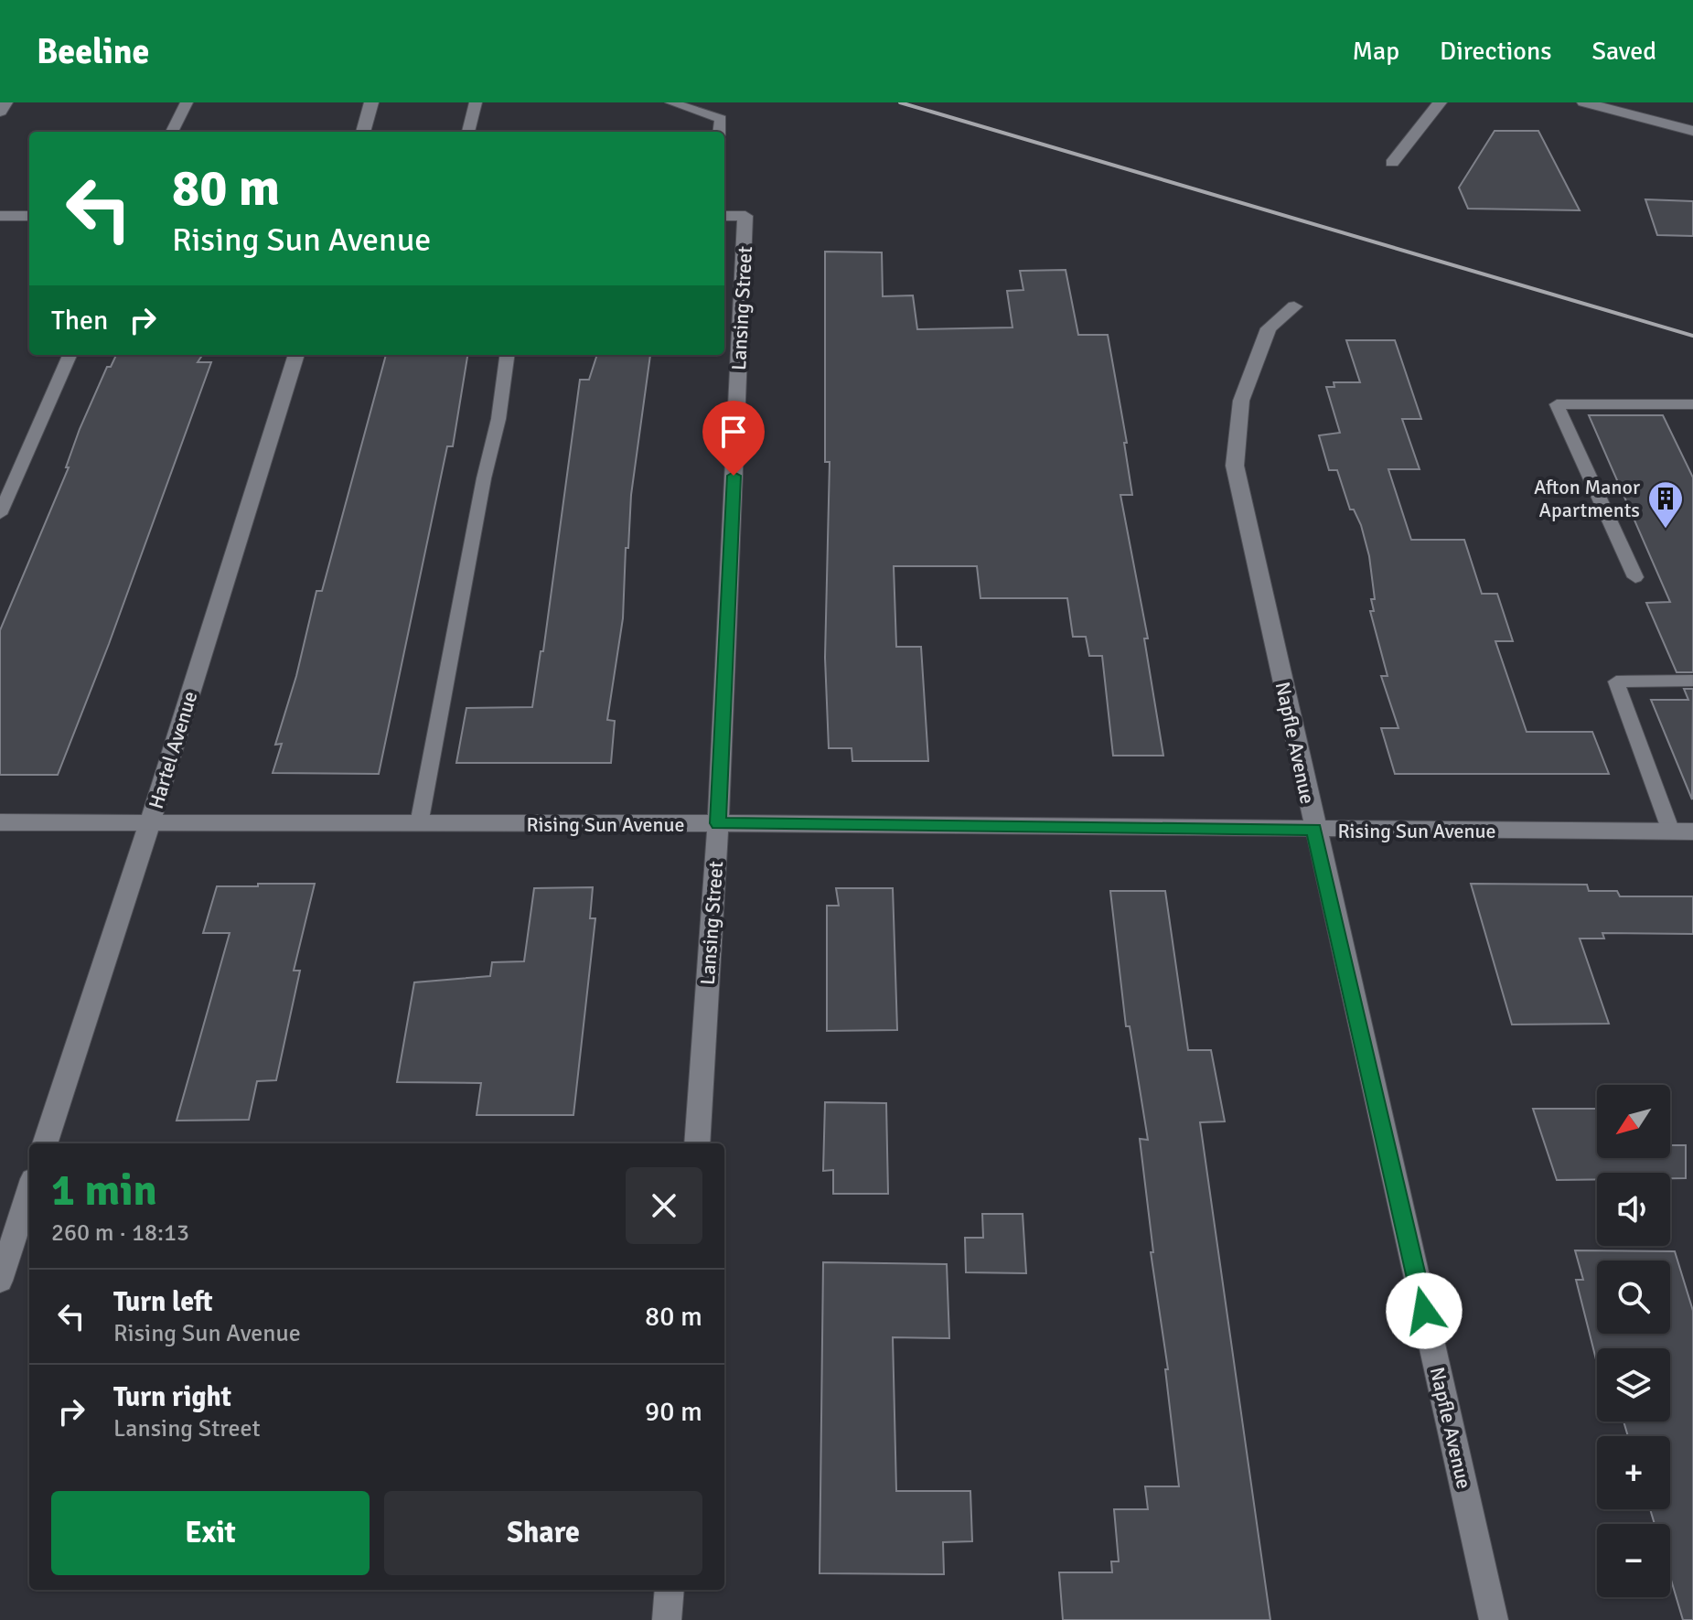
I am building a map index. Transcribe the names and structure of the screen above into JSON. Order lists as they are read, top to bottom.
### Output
{
  "streets": {
    "street": [
      "Lansing Street",
      "Napfle Avenue",
      "Hartel Avenue",
      "Rising Sun Avenue"
    ]
  },
  "crossings": [
    ["Lansing Street", "Rising Sun Avenue"],
    ["Napfle Avenue", "Rising Sun Avenue"],
    ["Hartel Avenue", "Rising Sun Avenue"]
  ],
  "places": {
    "building": ["Afton Manor Apartments"]
  },
  "north": "bottom left",
  "page": {
    "header": "Beeline",
    "nav": ["Map", "Directions", "Saved"],
    "turn": ["80 m", "Rising Sun Avenue"],
    "then": "Then",
    "map_buttons": ["+", "−"],
    "heading": ["1 min", "260 m · 18:13"],
    "list": [
      {
        "name": "Turn left",
        "note": "Rising Sun Avenue",
        "value": "80 m"
      },
      {
        "name": "Turn right",
        "note": "Lansing Street",
        "value": "90 m"
      }
    ],
    "buttons": ["Exit", "Share"]
  }
}
